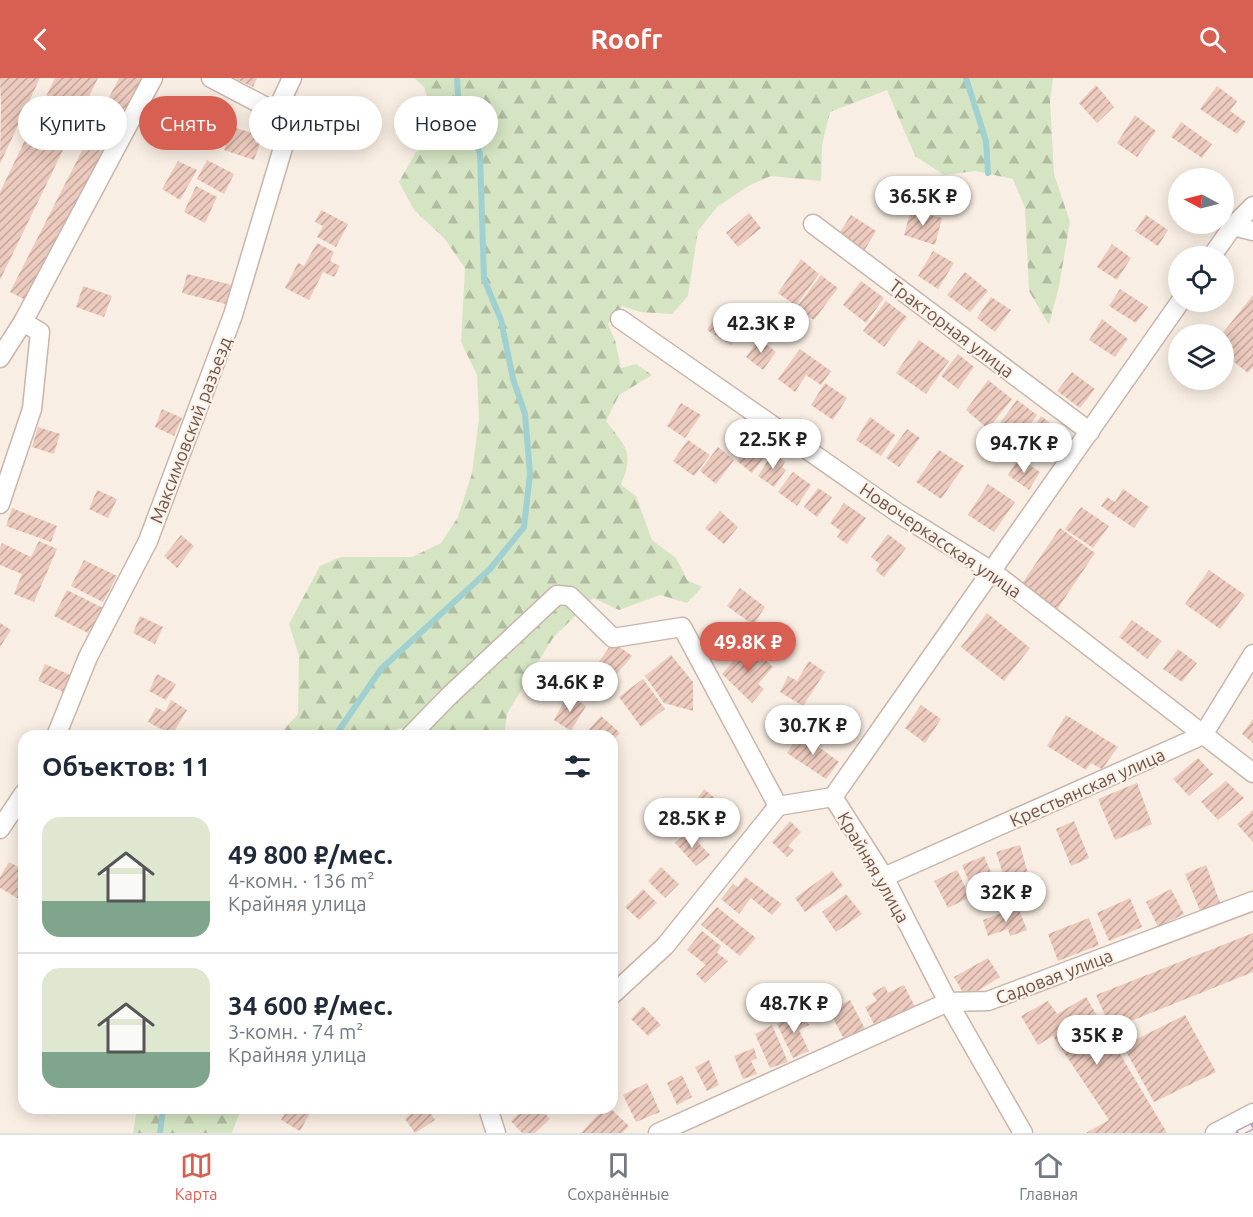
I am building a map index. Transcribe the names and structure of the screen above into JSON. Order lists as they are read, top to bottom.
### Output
{
  "streets": {
    "street": [
      "Тракторная улица",
      "Максимовский разъезд",
      "Новочеркасская улица",
      "Крестьянская улица",
      "Крайняя улица",
      "Садовая улица"
    ]
  },
  "crossings": [
    ["Новочеркасская улица", "Крестьянская улица"],
    ["Крестьянская улица", "Крайняя улица"],
    ["Крайняя улица", "Садовая улица"]
  ],
  "north": "left",
  "page": {
    "header": "Roofr",
    "chip": [
      "Купить",
      "Снять",
      "Фильтры",
      "Новое"
    ],
    "price": [
      "36.5K ₽",
      "42.3K ₽",
      "22.5K ₽",
      "94.7K ₽",
      "49.8K ₽",
      "34.6K ₽",
      "30.7K ₽",
      "28.5K ₽",
      "32K ₽",
      "48.7K ₽",
      "35K ₽"
    ],
    "heading": "Объектов: 11",
    "list": [
      {
        "name": "49 800 ₽/мес.",
        "note": "4-комн. · 136 m² · Крайняя улица"
      },
      {
        "name": "34 600 ₽/мес.",
        "note": "3-комн. · 74 m² · Крайняя улица"
      }
    ],
    "tabs": ["Карта", "Сохранённые", "Главная"]
  }
}
